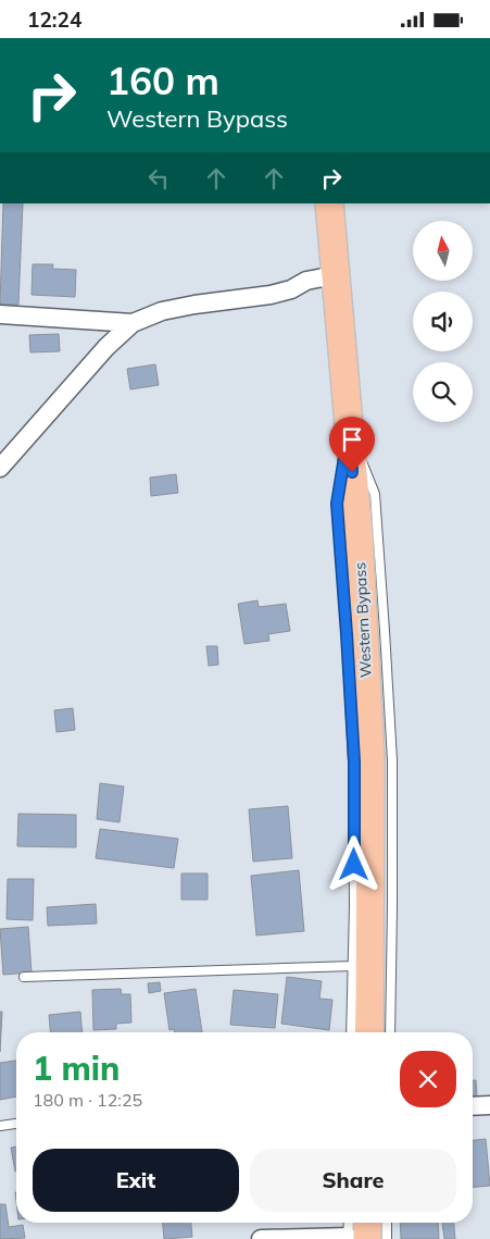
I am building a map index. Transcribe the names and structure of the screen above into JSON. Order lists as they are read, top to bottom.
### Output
{
  "streets": {
    "main road": ["Western Bypass"]
  },
  "north": "top",
  "page": {
    "status": "12:24",
    "turn": ["160 m", "Western Bypass"],
    "heading": ["1 min", "180 m · 12:25"],
    "buttons": ["Exit", "Share"]
  }
}
